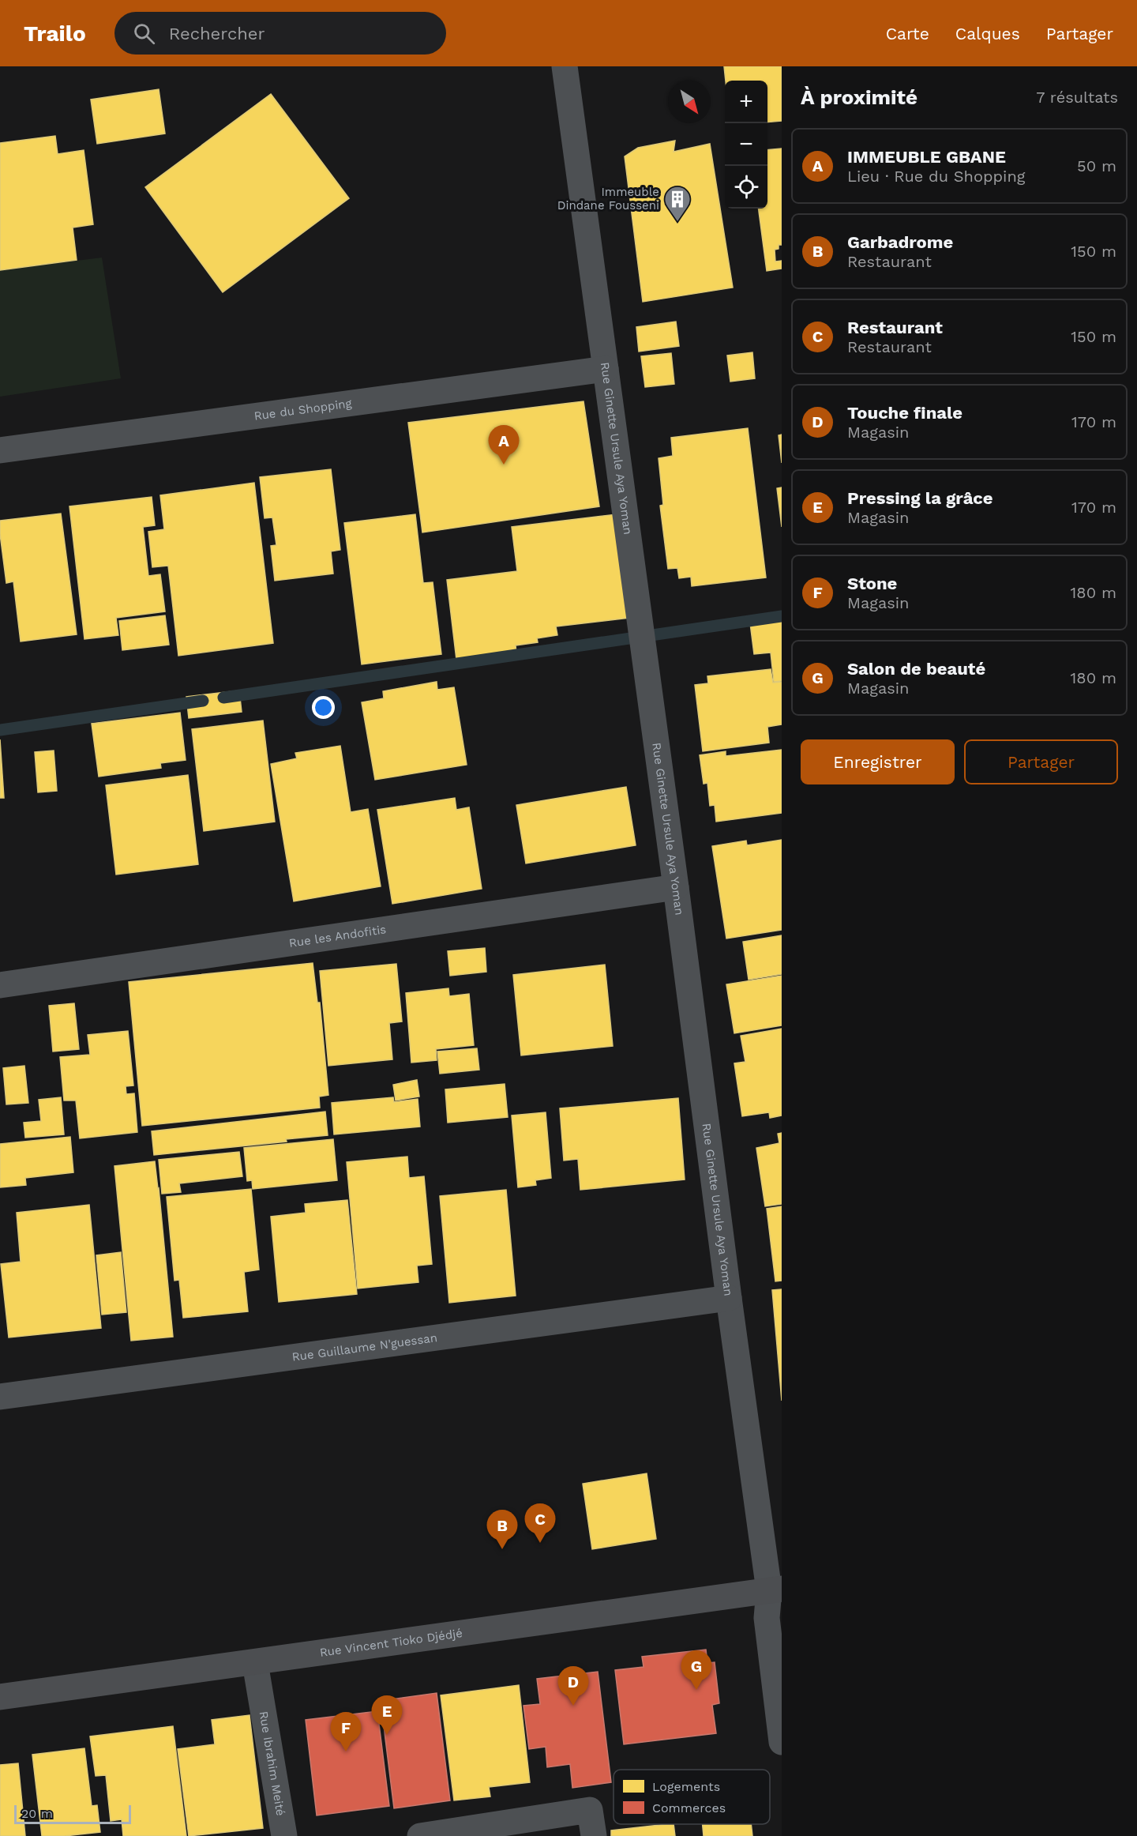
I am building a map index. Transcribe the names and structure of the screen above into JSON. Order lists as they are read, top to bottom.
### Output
{
  "streets": {
    "street": [
      "Rue du Shopping",
      "Rue Ginette Ursule Aya Yoman",
      "Rue les Andofitis",
      "Rue Guillaume N'guessan",
      "Rue Vincent Tioko Djédjé",
      "Rue Ibrahim Meité"
    ]
  },
  "crossings": [
    ["Rue du Shopping", "Rue Ginette Ursule Aya Yoman"],
    ["Rue Ginette Ursule Aya Yoman", "Rue les Andofitis"],
    ["Rue Ginette Ursule Aya Yoman", "Rue Guillaume N'guessan"],
    ["Rue Ginette Ursule Aya Yoman", "Rue Vincent Tioko Djédjé"],
    ["Rue Vincent Tioko Djédjé", "Rue Ibrahim Meité"]
  ],
  "places": {
    "building": ["Immeuble Dindane Fousseni"]
  },
  "legend": ["Logements", "Commerces"],
  "scale_bar": "20 m",
  "north": "bottom right",
  "page": {
    "header": "Trailo",
    "search": "Rechercher",
    "nav": ["Carte", "Calques", "Partager"],
    "heading": ["À proximité", "7 résultats"],
    "map_buttons": ["+", "−"],
    "list": [
      {
        "mark": "A",
        "name": "IMMEUBLE GBANE",
        "note": "Lieu · Rue du Shopping",
        "value": "50 m"
      },
      {
        "mark": "B",
        "name": "Garbadrome",
        "note": "Restaurant",
        "value": "150 m"
      },
      {
        "mark": "C",
        "name": "Restaurant",
        "note": "Restaurant",
        "value": "150 m"
      },
      {
        "mark": "D",
        "name": "Touche finale",
        "note": "Magasin",
        "value": "170 m"
      },
      {
        "mark": "E",
        "name": "Pressing la grâce",
        "note": "Magasin",
        "value": "170 m"
      },
      {
        "mark": "F",
        "name": "Stone",
        "note": "Magasin",
        "value": "180 m"
      },
      {
        "mark": "G",
        "name": "Salon de beauté",
        "note": "Magasin",
        "value": "180 m"
      }
    ],
    "pins": [
      "A",
      "C",
      "B",
      "G",
      "D",
      "E",
      "F"
    ],
    "buttons": ["Enregistrer", "Partager"],
    "scale": "20 m"
  }
}
